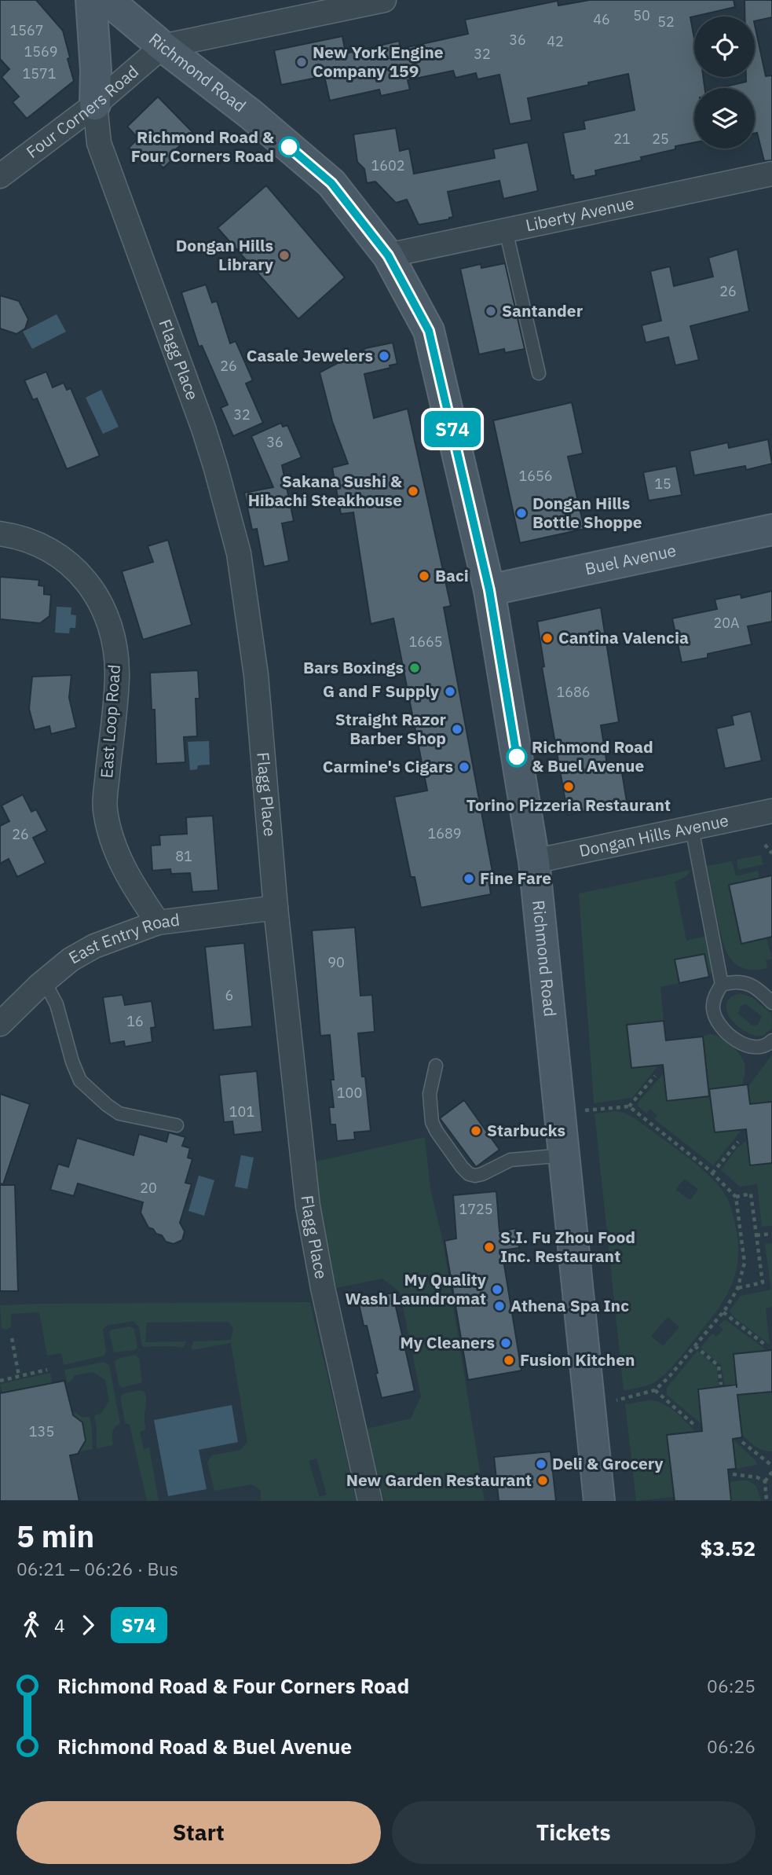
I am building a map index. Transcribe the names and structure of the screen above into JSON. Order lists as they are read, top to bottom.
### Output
{
  "streets": {
    "main road": ["Richmond Road", "Buel Avenue"],
    "street": [
      "Four Corners Road",
      "Liberty Avenue",
      "Flagg Place",
      "East Loop Road",
      "Dongan Hills Avenue",
      "East Entry Road"
    ]
  },
  "crossings": [
    ["Richmond Road", "Four Corners Road"],
    ["Richmond Road", "Liberty Avenue"],
    ["Richmond Road", "Buel Avenue"],
    ["Richmond Road", "Dongan Hills Avenue"],
    ["Four Corners Road", "Flagg Place"],
    ["Flagg Place", "East Entry Road"],
    ["East Loop Road", "East Entry Road"]
  ],
  "places": [
    "New York Engine Company 159",
    "Richmond Road & Four Corners Road",
    "Dongan Hills Library",
    "Santander",
    "Casale Jewelers",
    "Sakana Sushi & Hibachi Steakhouse",
    "Dongan Hills Bottle Shoppe",
    "Baci",
    "Cantina Valencia",
    "Bars Boxings",
    "G and F Supply",
    "Straight Razor Barber Shop",
    "Richmond Road & Buel Avenue",
    "Carmine's Cigars",
    "Torino Pizzeria Restaurant",
    "Fine Fare",
    "Starbucks",
    "S.I. Fu Zhou Food Inc. Restaurant",
    "My Quality Wash Laundromat",
    "Athena Spa Inc",
    "My Cleaners",
    "Fusion Kitchen",
    "Deli & Grocery",
    "New Garden Restaurant"
  ],
  "lines": ["bus line S74"],
  "house_numbers": [
    "50",
    "46",
    "52",
    "1567",
    "36",
    "42",
    "1569",
    "32",
    "1571",
    "21",
    "25",
    "1602",
    "26",
    "26",
    "32",
    "36",
    "1656",
    "15",
    "20A",
    "1665",
    "1686",
    "1689",
    "26",
    "81",
    "90",
    "6",
    "16",
    "100",
    "101",
    "20",
    "1725",
    "135"
  ],
  "page": {
    "on_map": "S74",
    "heading": ["5 min", "06:21 – 06:26 · Bus", "$3.52"],
    "legs": ["4", "S74"],
    "list": [
      {
        "name": "Richmond Road & Four Corners Road",
        "value": "06:25"
      },
      {
        "name": "Richmond Road & Buel Avenue",
        "value": "06:26"
      }
    ],
    "buttons": ["Start", "Tickets"]
  }
}
